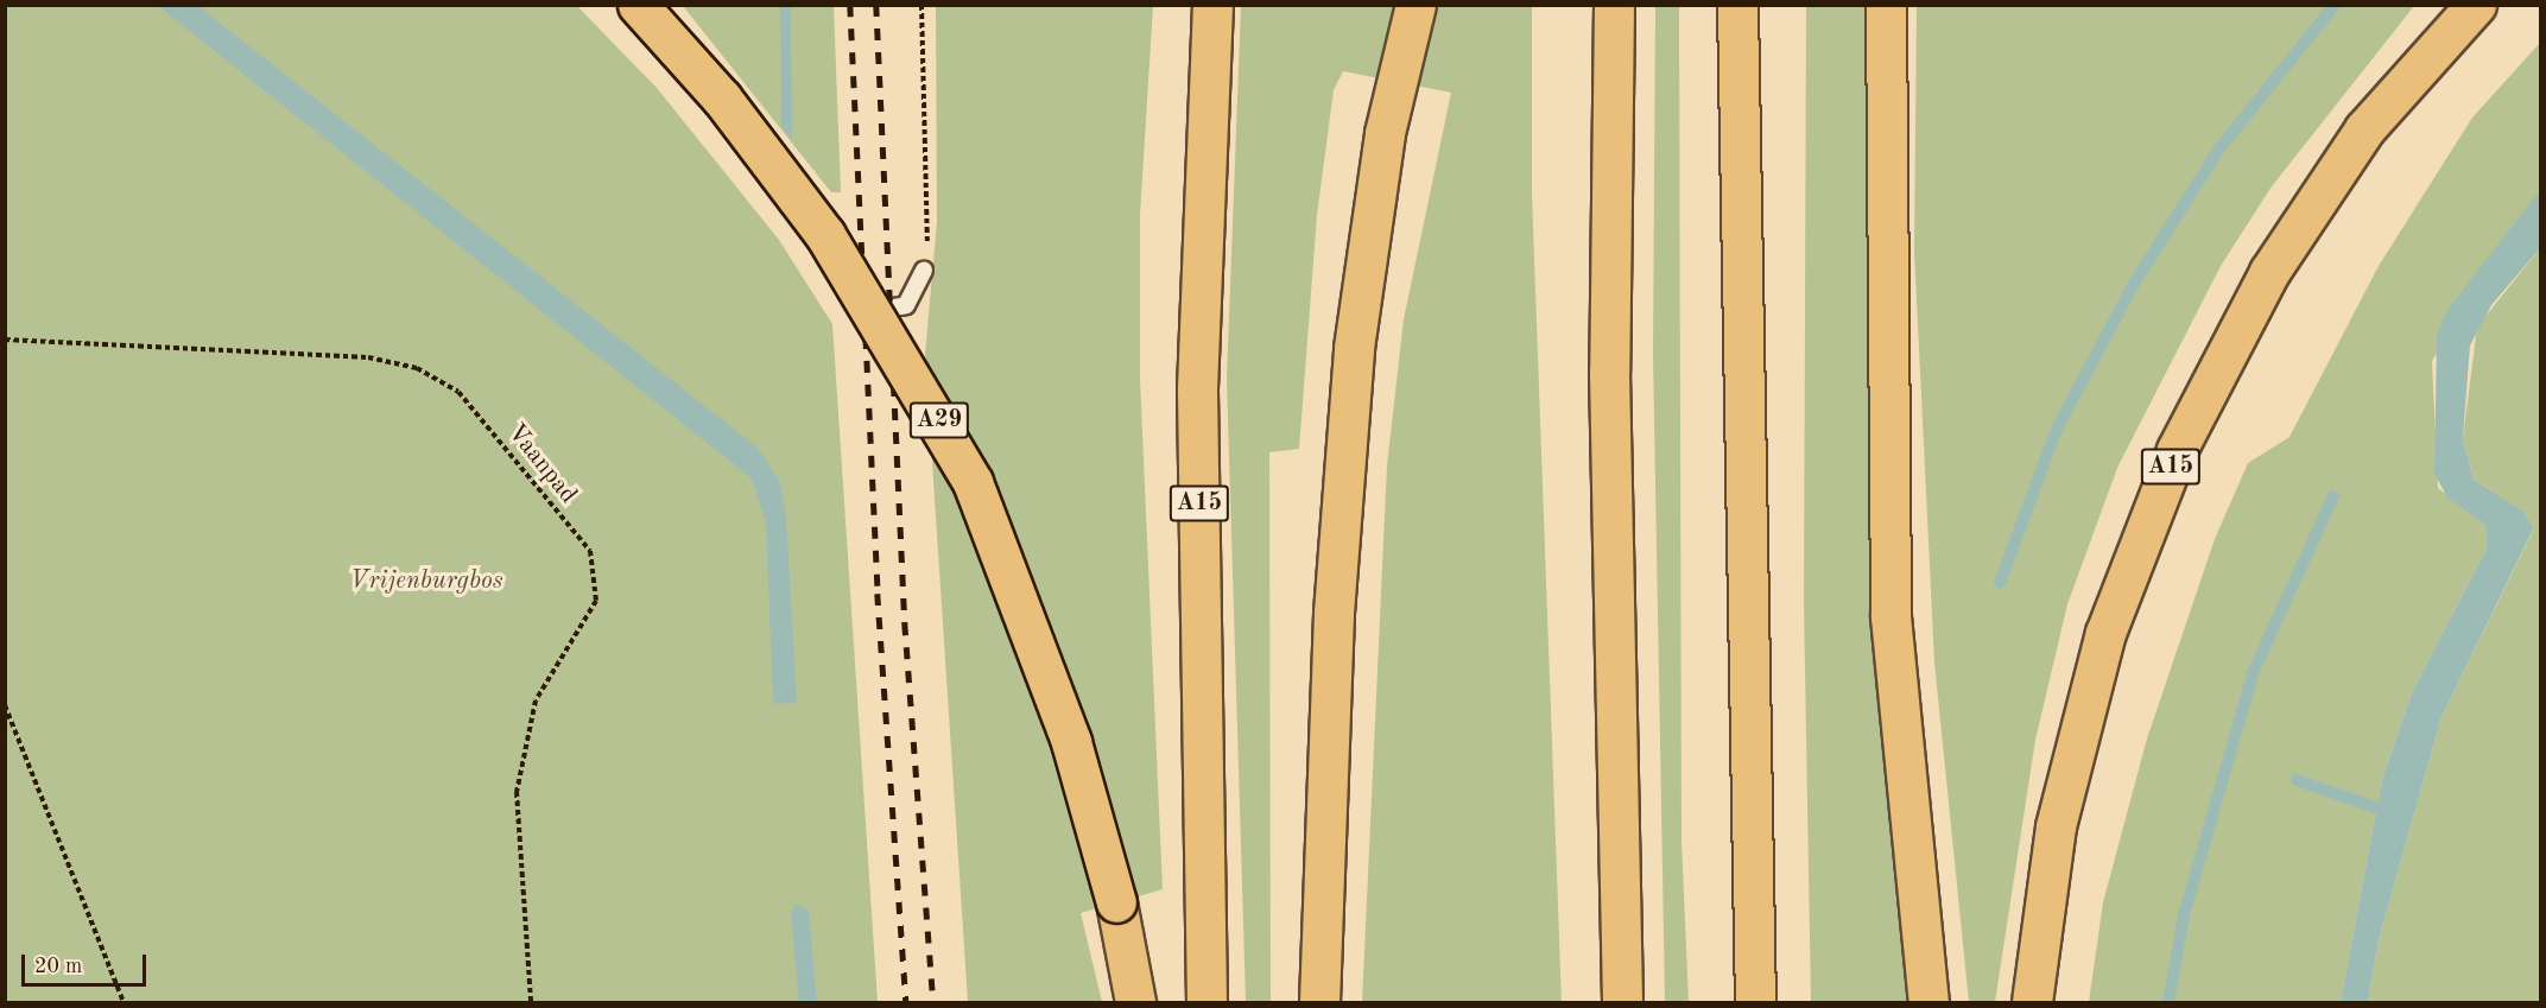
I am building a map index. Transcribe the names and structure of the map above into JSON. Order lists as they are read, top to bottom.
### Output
{
  "streets": {
    "highway": ["A29", "A15"],
    "path": ["Vaanpad"]
  },
  "parks": ["Vrijenburgbos"],
  "scale_bar": "20 m"
}
